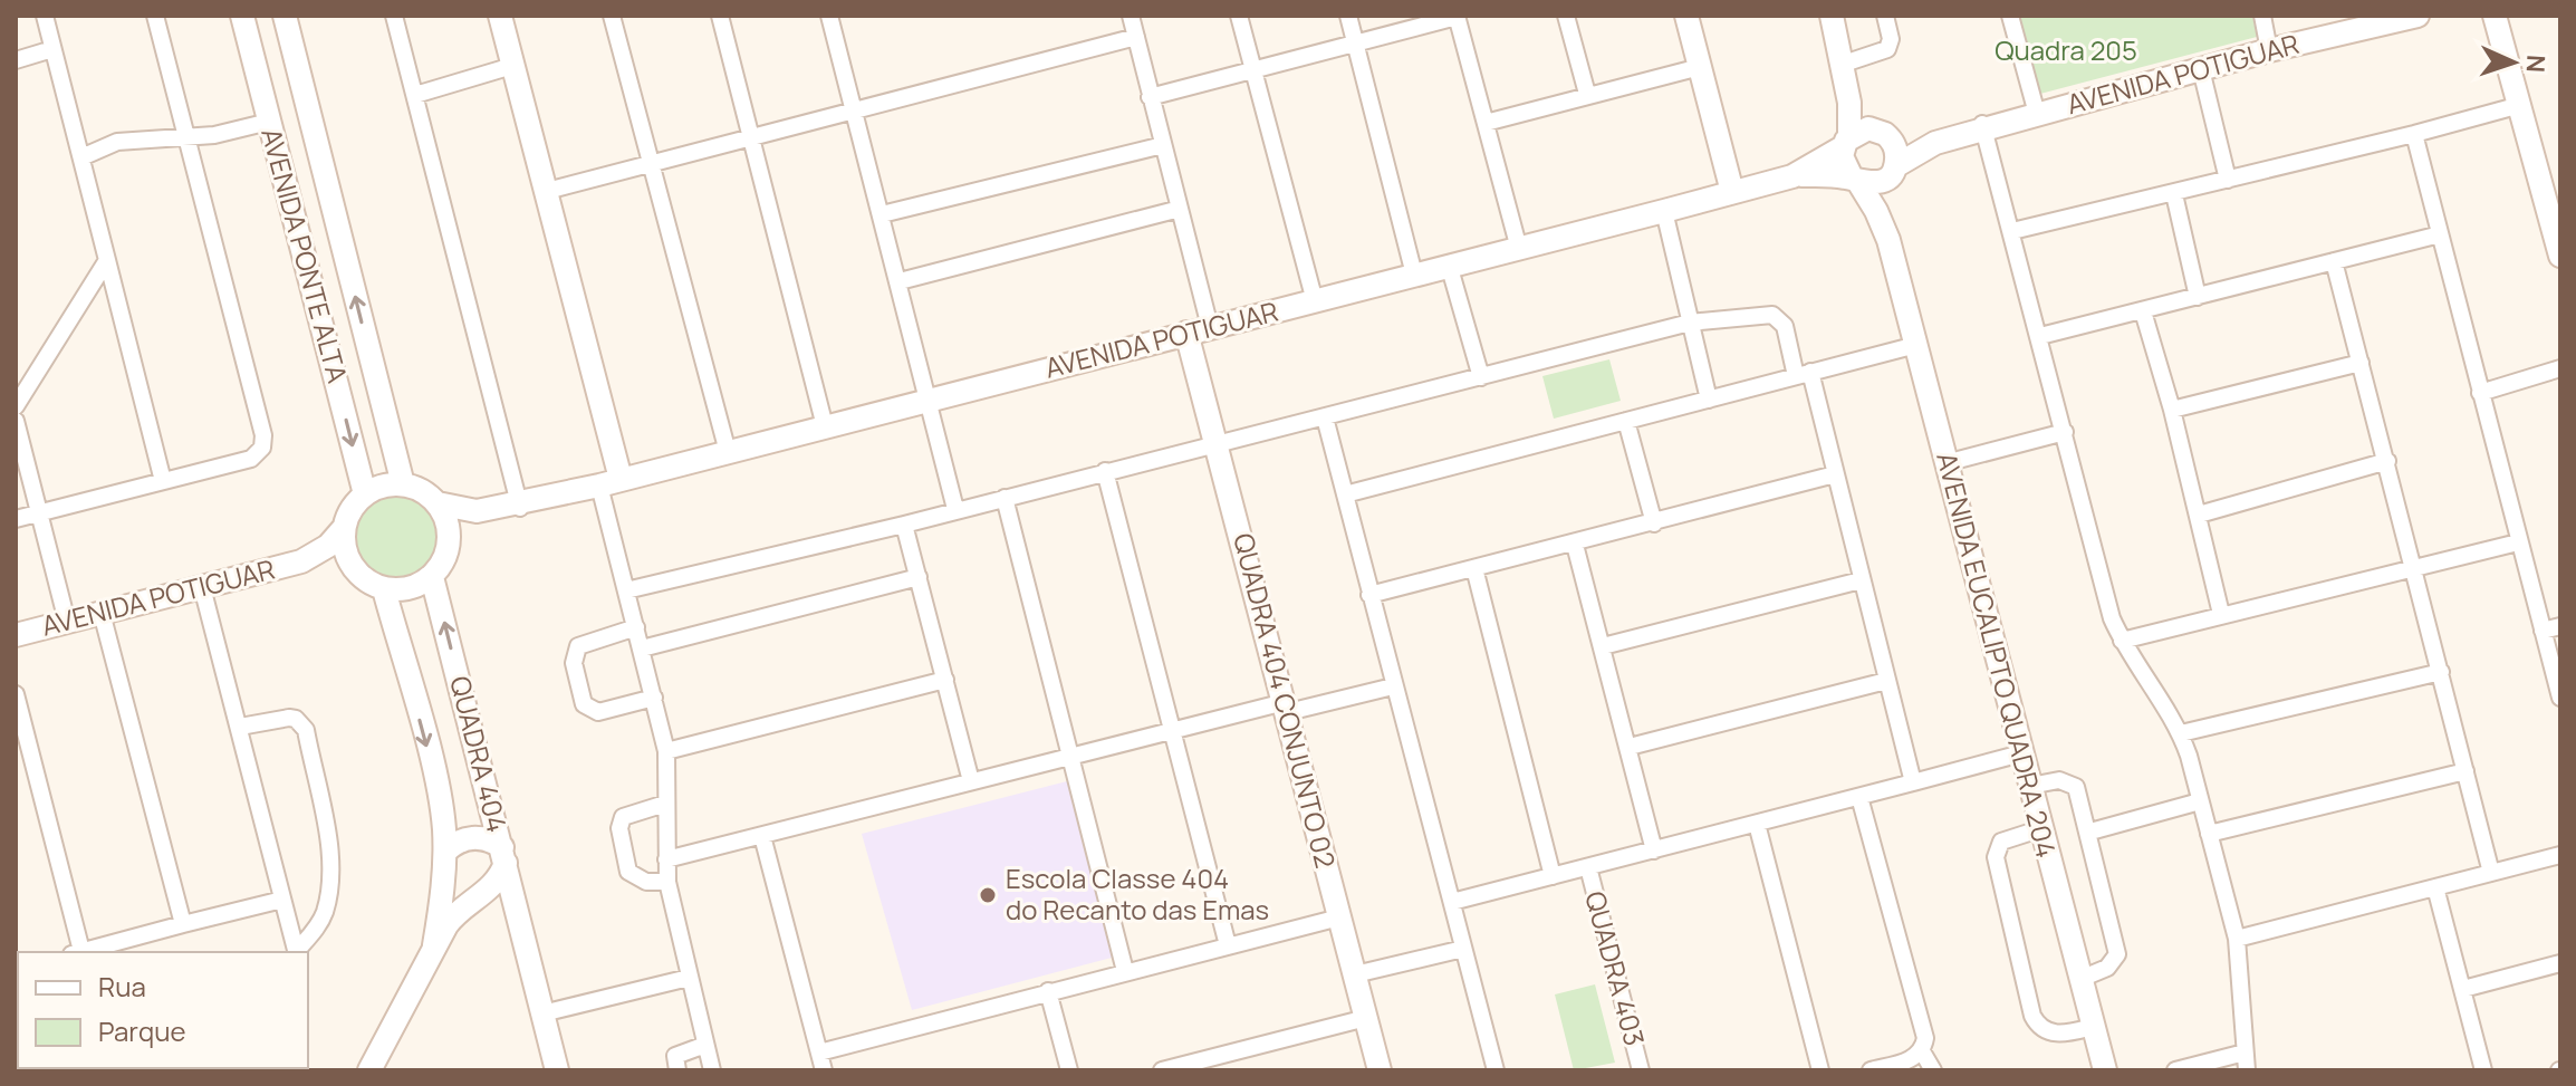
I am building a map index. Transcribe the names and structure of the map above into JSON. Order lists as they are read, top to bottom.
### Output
{
  "streets": {
    "street": [
      "AVENIDA POTIGUAR",
      "AVENIDA PONTE ALTA",
      "AVENIDA EUCALIPTO QUADRA 204",
      "QUADRA 404 CONJUNTO 02",
      "QUADRA 404",
      "QUADRA 403"
    ]
  },
  "crossings": [
    ["AVENIDA POTIGUAR", "AVENIDA PONTE ALTA"],
    ["AVENIDA POTIGUAR", "QUADRA 404 CONJUNTO 02"],
    ["AVENIDA POTIGUAR", "QUADRA 404"],
    ["AVENIDA PONTE ALTA", "QUADRA 404"]
  ],
  "parks": ["Quadra 205"],
  "places": ["Escola Classe 404 do Recanto das Emas"],
  "legend": ["Rua", "Parque"],
  "north": "right"
}
